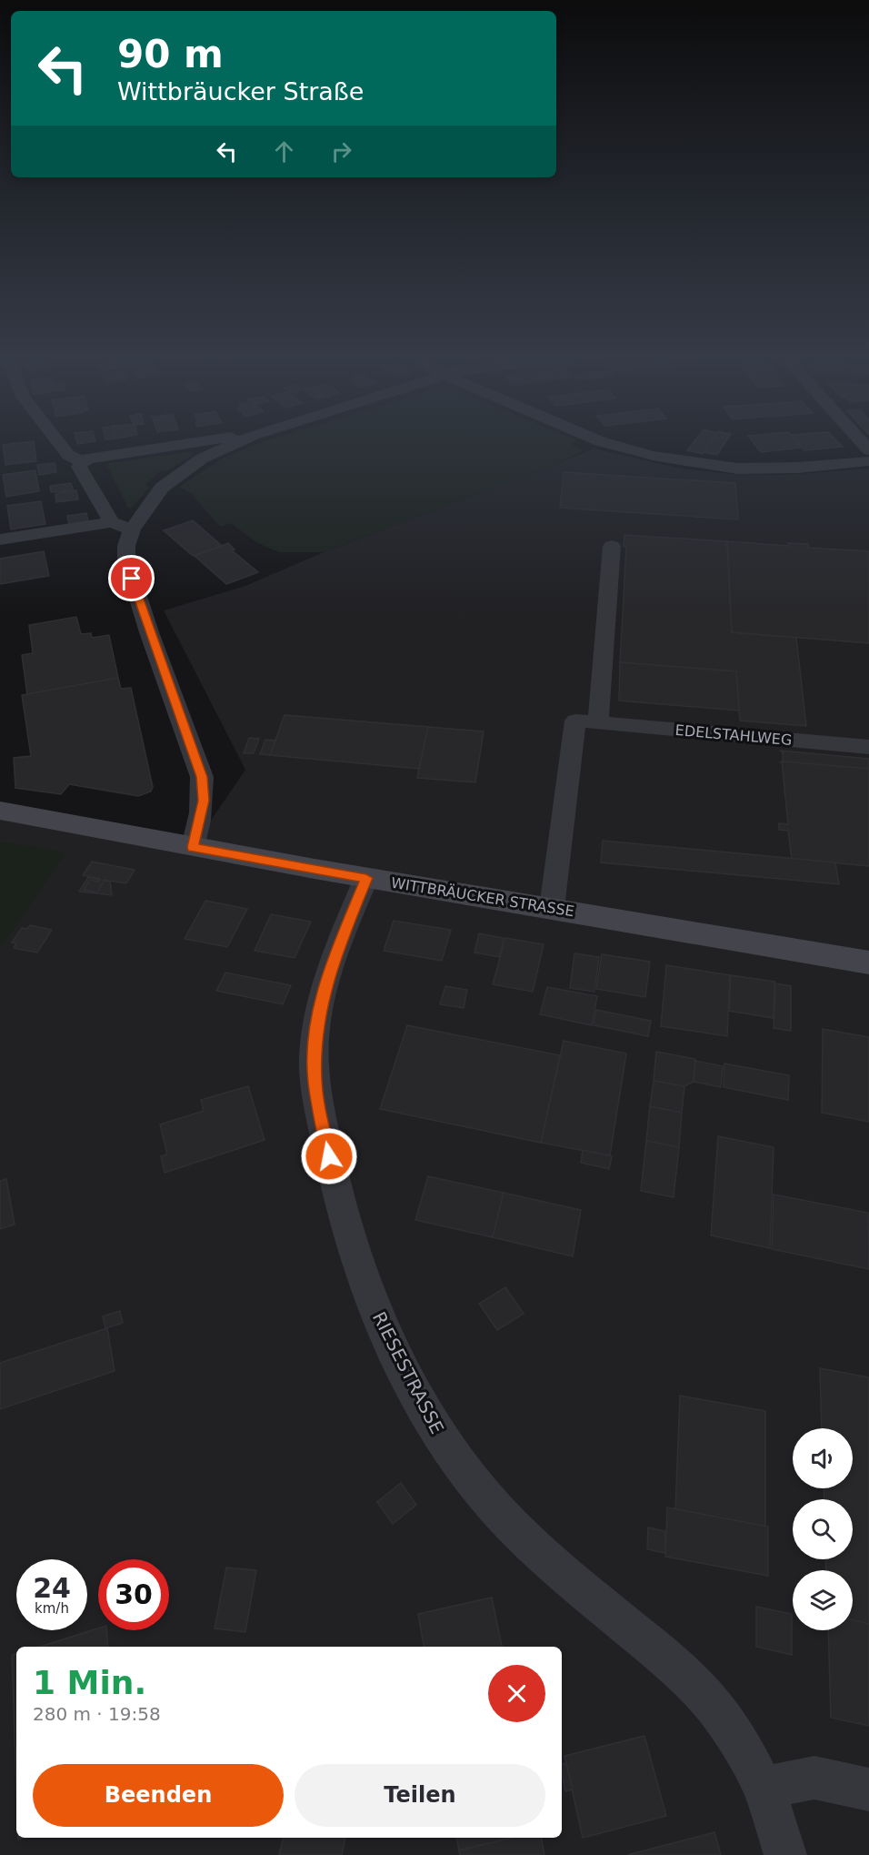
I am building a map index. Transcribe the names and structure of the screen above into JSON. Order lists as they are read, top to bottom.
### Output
{
  "streets": {
    "main road": ["WITTBRÄUCKER STRASSE"],
    "street": ["EDELSTAHLWEG", "RIESESTRASSE"]
  },
  "crossings": [
    ["EDELSTAHLWEG", "WITTBRÄUCKER STRASSE"],
    ["WITTBRÄUCKER STRASSE", "RIESESTRASSE"]
  ],
  "page": {
    "turn": ["90 m", "Wittbräucker Straße"],
    "speed": "24 km/h",
    "limit": "30",
    "heading": ["1 Min.", "280 m · 19:58"],
    "buttons": ["Beenden", "Teilen"]
  }
}
